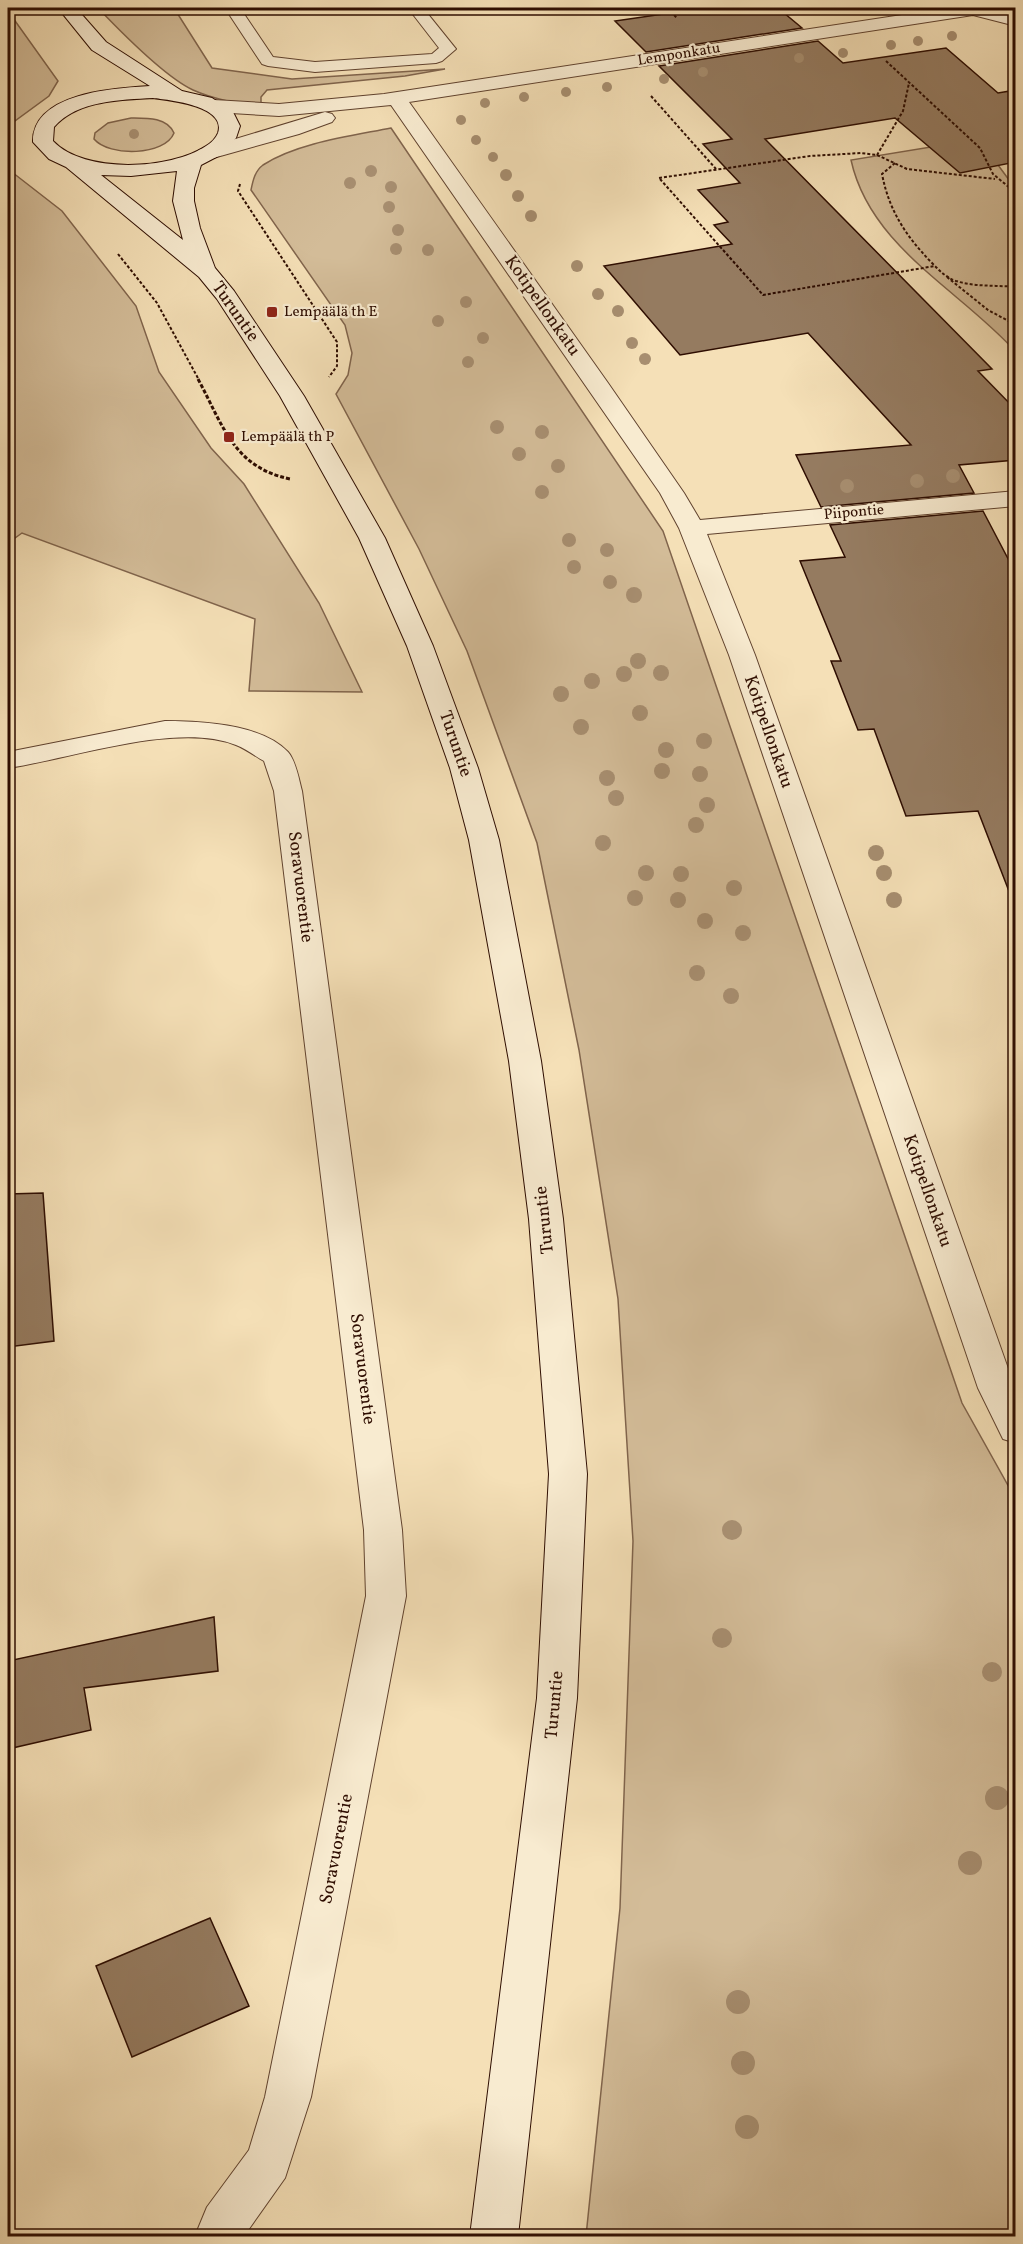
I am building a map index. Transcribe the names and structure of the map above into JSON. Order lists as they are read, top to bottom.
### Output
{
  "streets": {
    "street": [
      "Lemponkatu",
      "Kotipellonkatu",
      "Turuntie",
      "Piipontie",
      "Soravuorentie"
    ]
  },
  "crossings": [
    ["Lemponkatu", "Kotipellonkatu"],
    ["Lemponkatu", "Turuntie"],
    ["Kotipellonkatu", "Piipontie"]
  ],
  "places": {
    "transit": ["Lempäälä th E", "Lempäälä th P"]
  }
}
